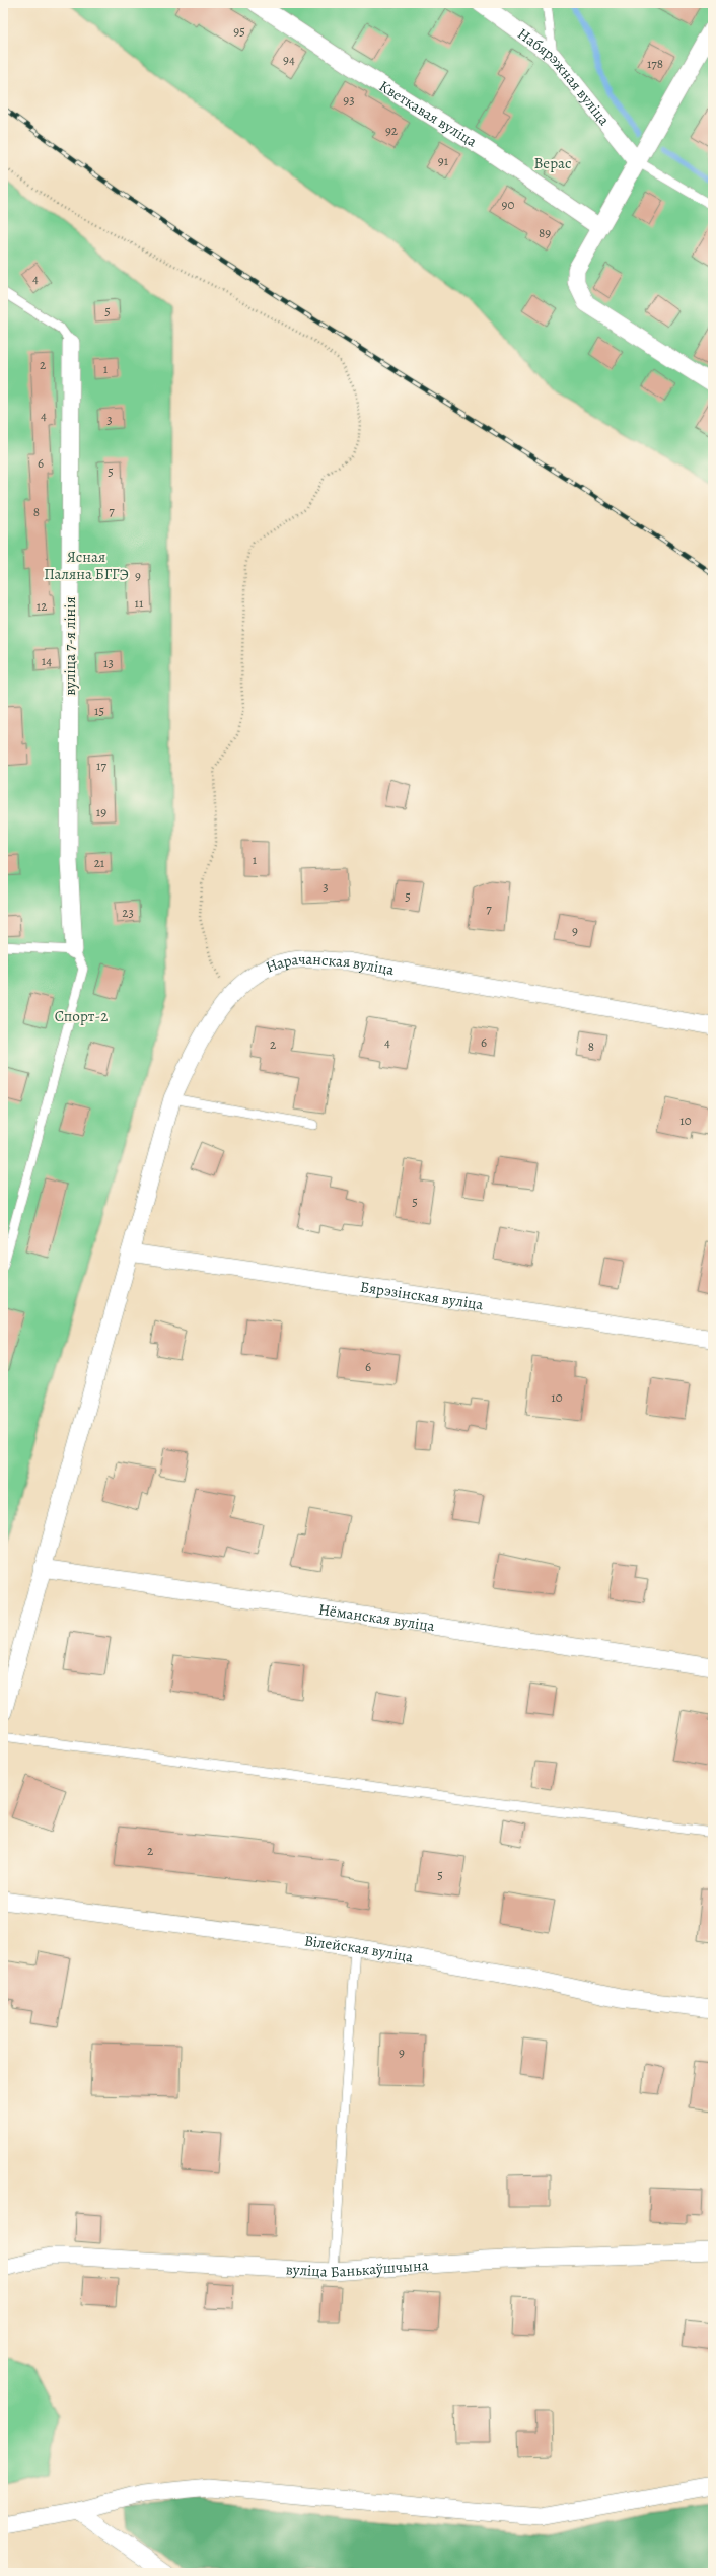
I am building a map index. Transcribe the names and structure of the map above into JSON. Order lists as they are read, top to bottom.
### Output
{
  "streets": {
    "street": [
      "Набярэжная вуліца",
      "Кветкавая вуліца",
      "вуліца 7-я лінія",
      "Нарачанская вуліца",
      "Бярэзінская вуліца",
      "Нёманская вуліца",
      "Вілейская вуліца",
      "вуліца Банькаўшчына"
    ]
  },
  "crossings": [
    ["Нарачанская вуліца", "Бярэзінская вуліца"],
    ["Нарачанская вуліца", "Нёманская вуліца"]
  ],
  "parks": ["Верас", "Ясная Паляна БГГЭ", "Спорт-2"],
  "house_numbers": [
    "95",
    "94",
    "178",
    "93",
    "92",
    "91",
    "90",
    "89",
    "4",
    "5",
    "2",
    "1",
    "4",
    "3",
    "6",
    "5",
    "7",
    "8",
    "9",
    "11",
    "12",
    "14",
    "13",
    "15",
    "17",
    "19",
    "1",
    "21",
    "3",
    "5",
    "7",
    "23",
    "9",
    "4",
    "6",
    "2",
    "8",
    "10",
    "5",
    "6",
    "10",
    "2",
    "5",
    "9"
  ]
}
